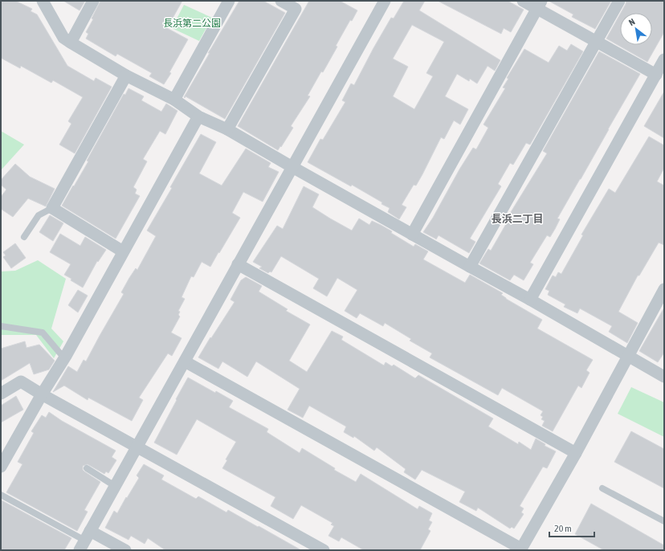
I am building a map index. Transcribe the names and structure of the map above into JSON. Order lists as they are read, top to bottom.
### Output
{
  "districts": ["長浜二丁目"],
  "parks": ["長浜第二公園"],
  "scale_bar": "20 m",
  "north": "top left"
}
